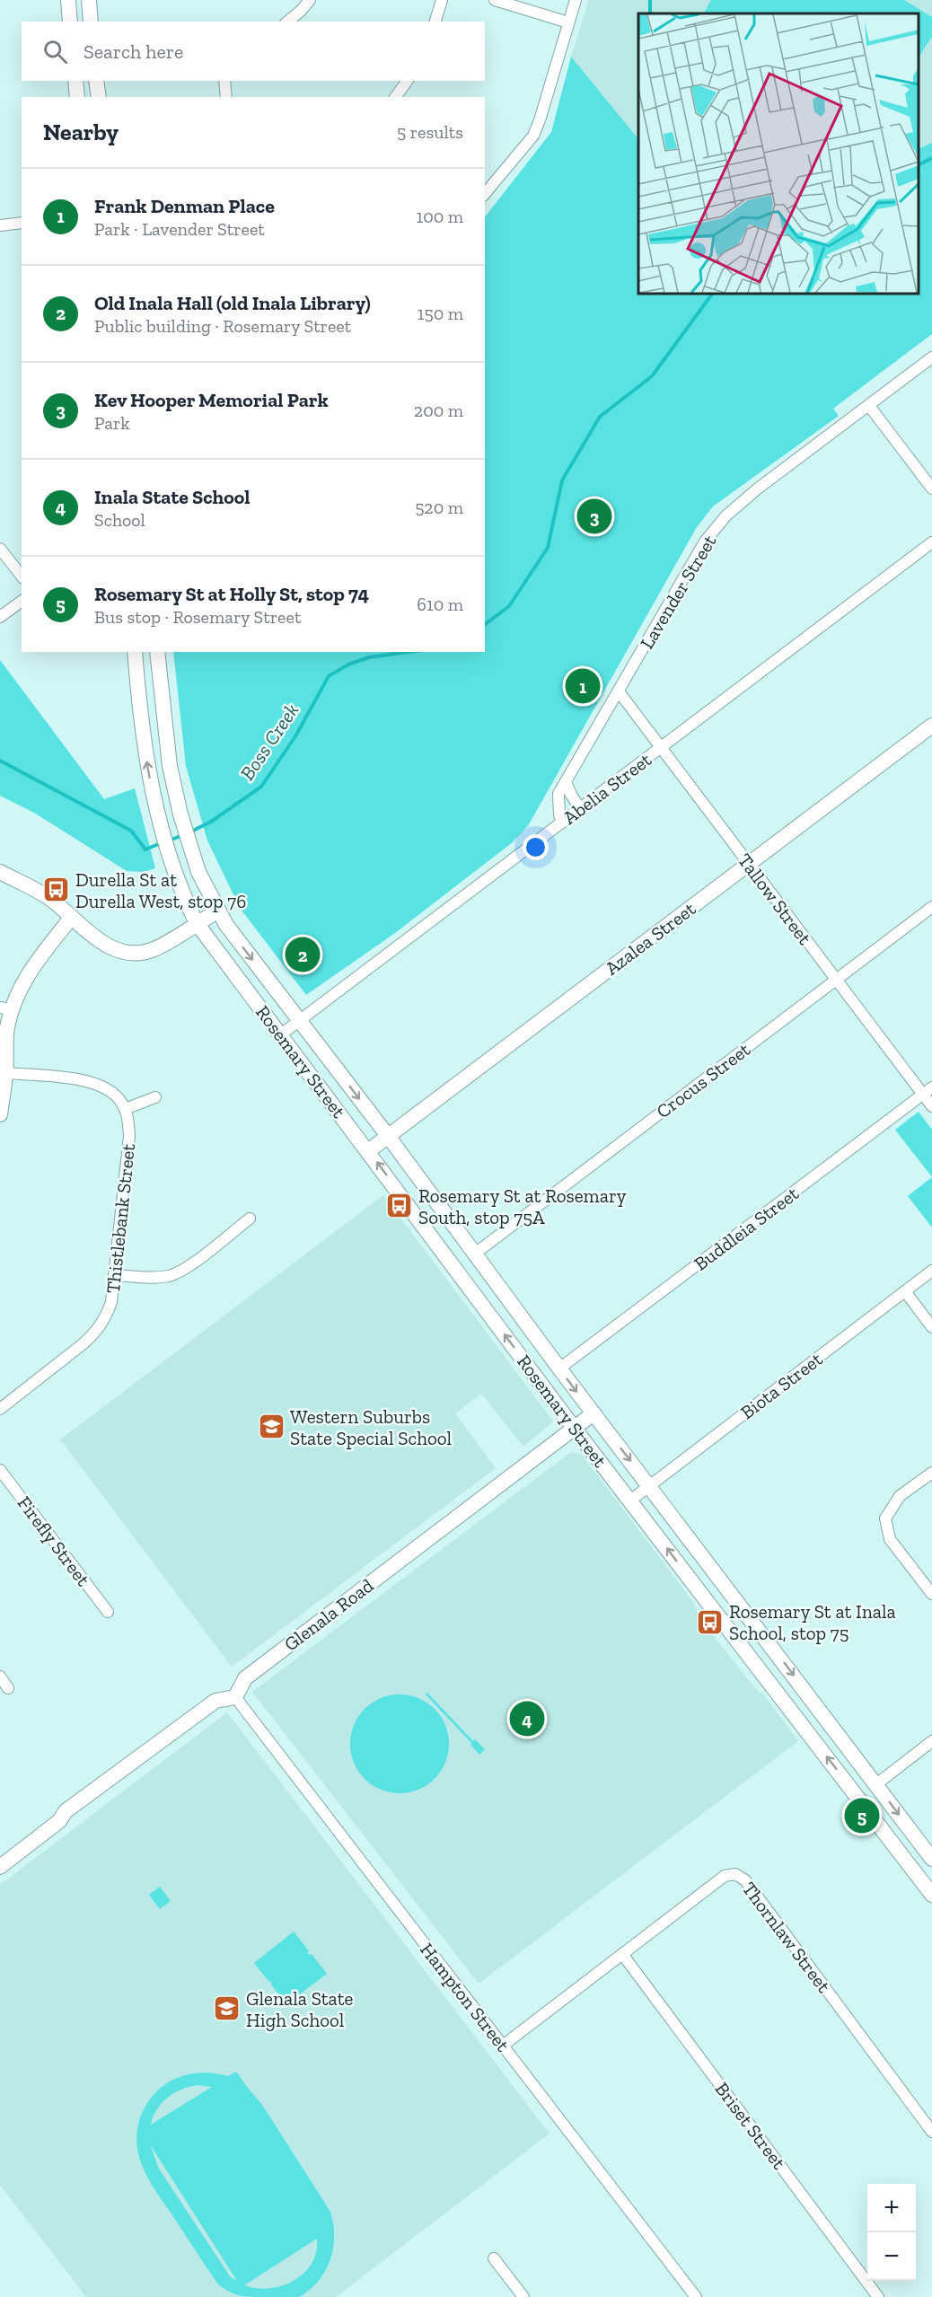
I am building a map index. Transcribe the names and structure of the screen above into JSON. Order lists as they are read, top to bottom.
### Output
{
  "streets": {
    "main road": ["Azalea Street", "Rosemary Street", "Glenala Road"],
    "street": [
      "Lavender Street",
      "Abelia Street",
      "Tallow Street",
      "Crocus Street",
      "Thistlebank Street",
      "Buddleia Street",
      "Biota Street",
      "Firefly Street",
      "Thornlaw Street",
      "Hampton Street",
      "Briset Street"
    ]
  },
  "crossings": [
    ["Lavender Street", "Abelia Street"],
    ["Lavender Street", "Tallow Street"],
    ["Abelia Street", "Tallow Street"],
    ["Abelia Street", "Rosemary Street"],
    ["Tallow Street", "Azalea Street"],
    ["Tallow Street", "Crocus Street"],
    ["Tallow Street", "Buddleia Street"],
    ["Azalea Street", "Rosemary Street"],
    ["Rosemary Street", "Crocus Street"],
    ["Rosemary Street", "Buddleia Street"],
    ["Rosemary Street", "Biota Street"],
    ["Rosemary Street", "Glenala Road"],
    ["Glenala Road", "Hampton Street"],
    ["Thornlaw Street", "Hampton Street"],
    ["Thornlaw Street", "Briset Street"]
  ],
  "water": ["Boss Creek"],
  "places": {
    "bus stop": ["Durella St at Durella West, stop 76", "Rosemary St at Rosemary South, stop 75A", "Rosemary St at Inala School, stop 75"],
    "school or university": ["Western Suburbs State Special School", "Glenala State High School"]
  },
  "page": {
    "search": "Search here",
    "heading": ["Nearby", "5 results"],
    "list": [
      {
        "mark": "1",
        "name": "Frank Denman Place",
        "note": "Park · Lavender Street",
        "value": "100 m"
      },
      {
        "mark": "2",
        "name": "Old Inala Hall (old Inala Library)",
        "note": "Public building · Rosemary Street",
        "value": "150 m"
      },
      {
        "mark": "3",
        "name": "Kev Hooper Memorial Park",
        "note": "Park",
        "value": "200 m"
      },
      {
        "mark": "4",
        "name": "Inala State School",
        "note": "School",
        "value": "520 m"
      },
      {
        "mark": "5",
        "name": "Rosemary St at Holly St, stop 74",
        "note": "Bus stop · Rosemary Street",
        "value": "610 m"
      }
    ],
    "pins": [
      "3",
      "1",
      "2",
      "4",
      "5"
    ],
    "map_buttons": ["+", "−"]
  }
}
